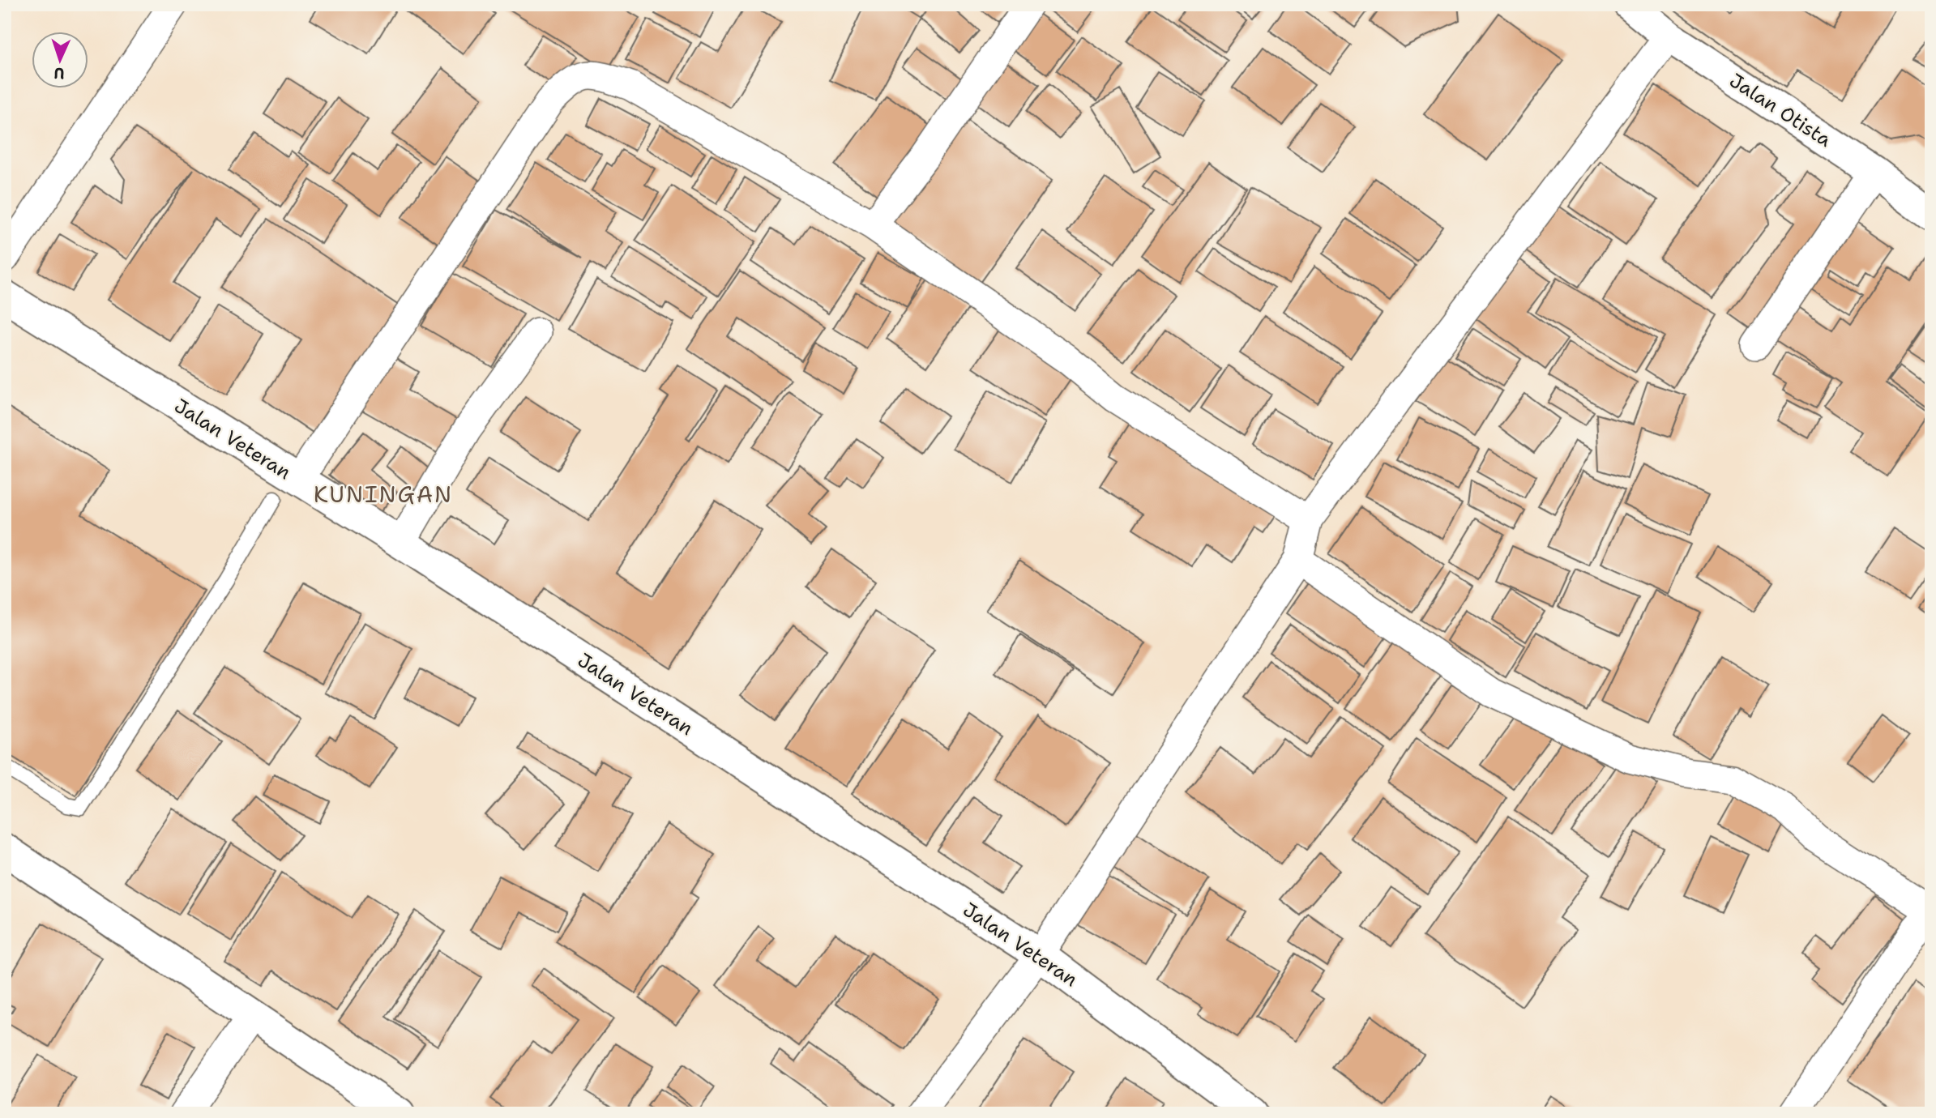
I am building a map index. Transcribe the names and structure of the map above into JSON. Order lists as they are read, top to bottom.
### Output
{
  "streets": {
    "main road": ["Jalan Otista", "Jalan Veteran"]
  },
  "districts": ["KUNINGAN"],
  "north": "bottom"
}
